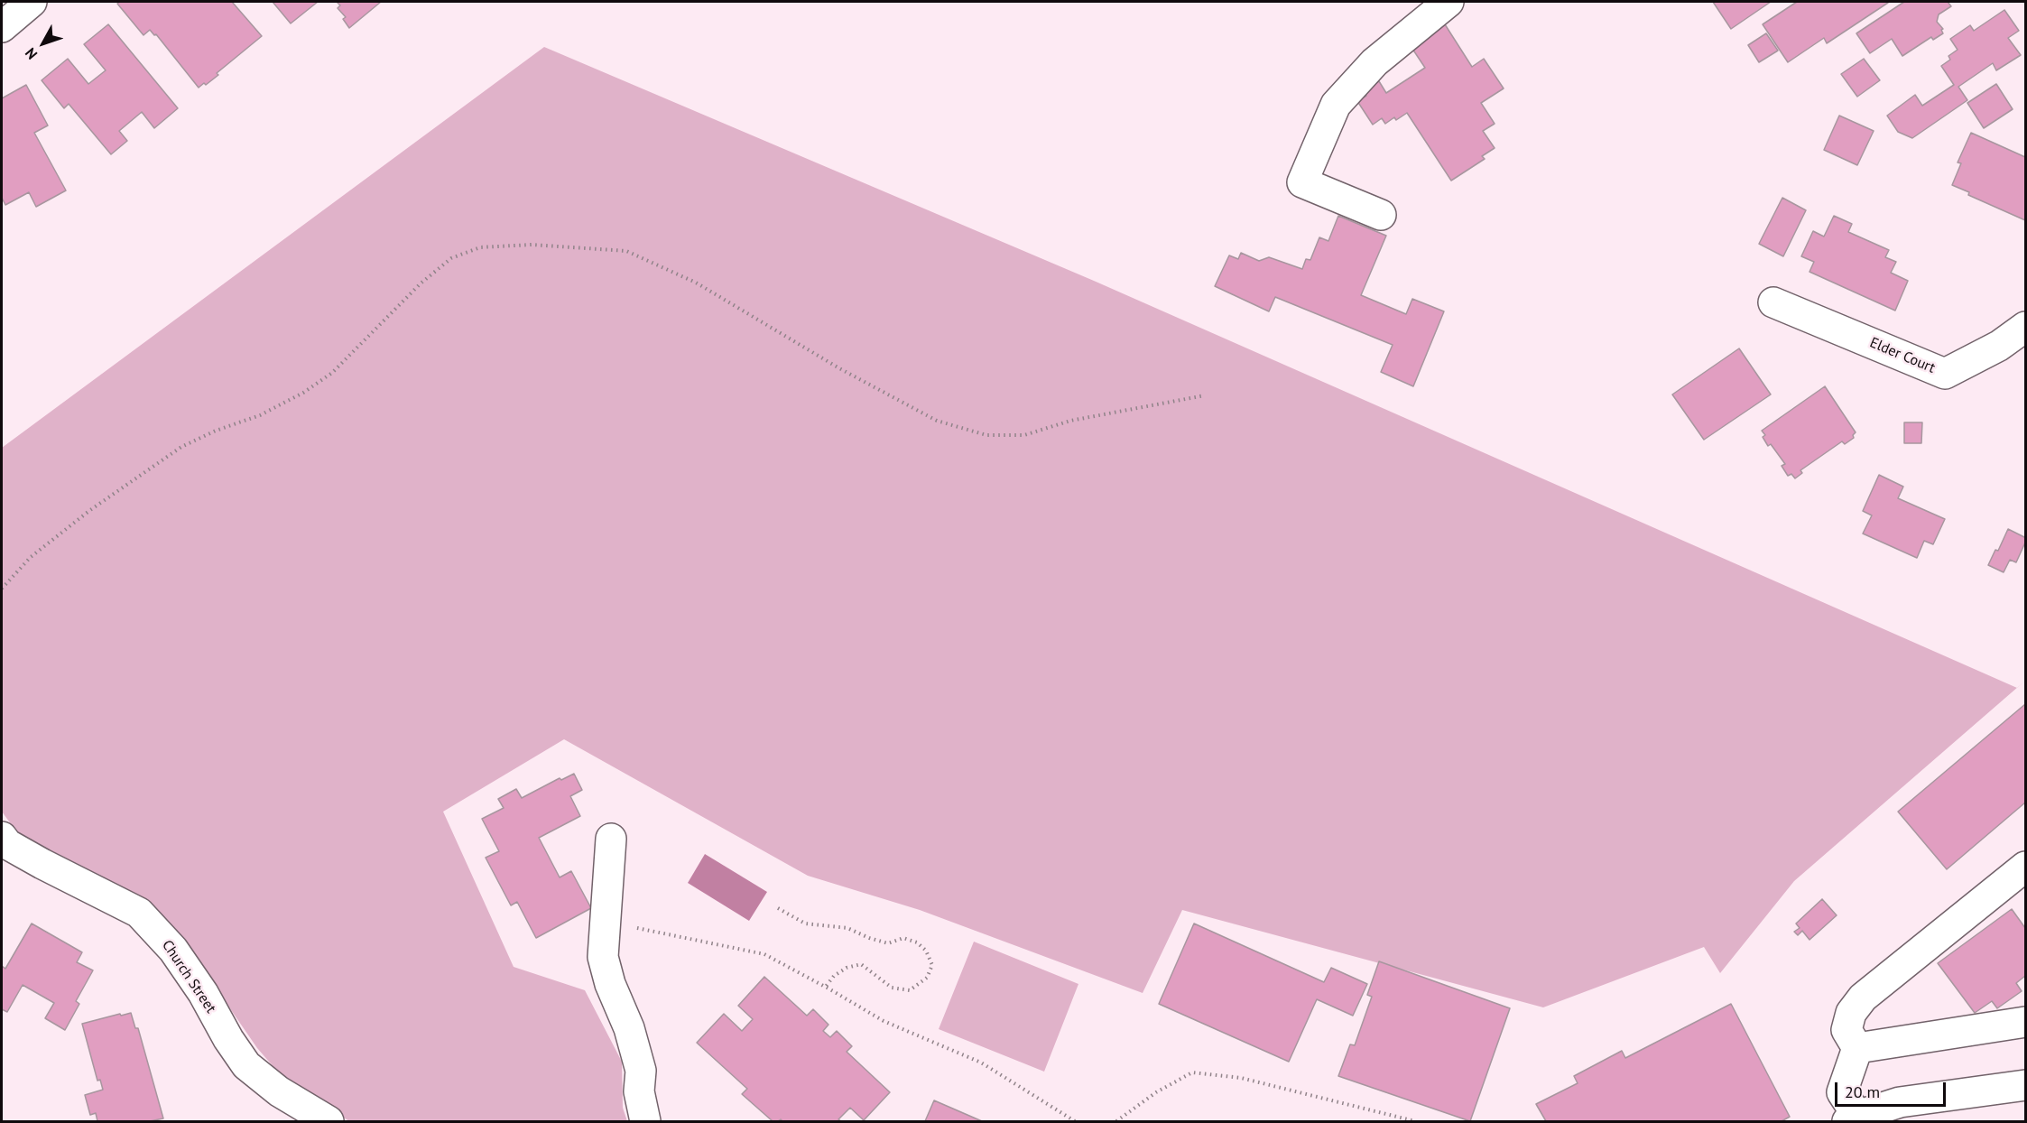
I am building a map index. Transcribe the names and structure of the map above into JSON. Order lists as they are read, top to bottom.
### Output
{
  "streets": {
    "street": ["Elder Court", "Church Street"]
  },
  "scale_bar": "20 m",
  "north": "bottom left"
}
